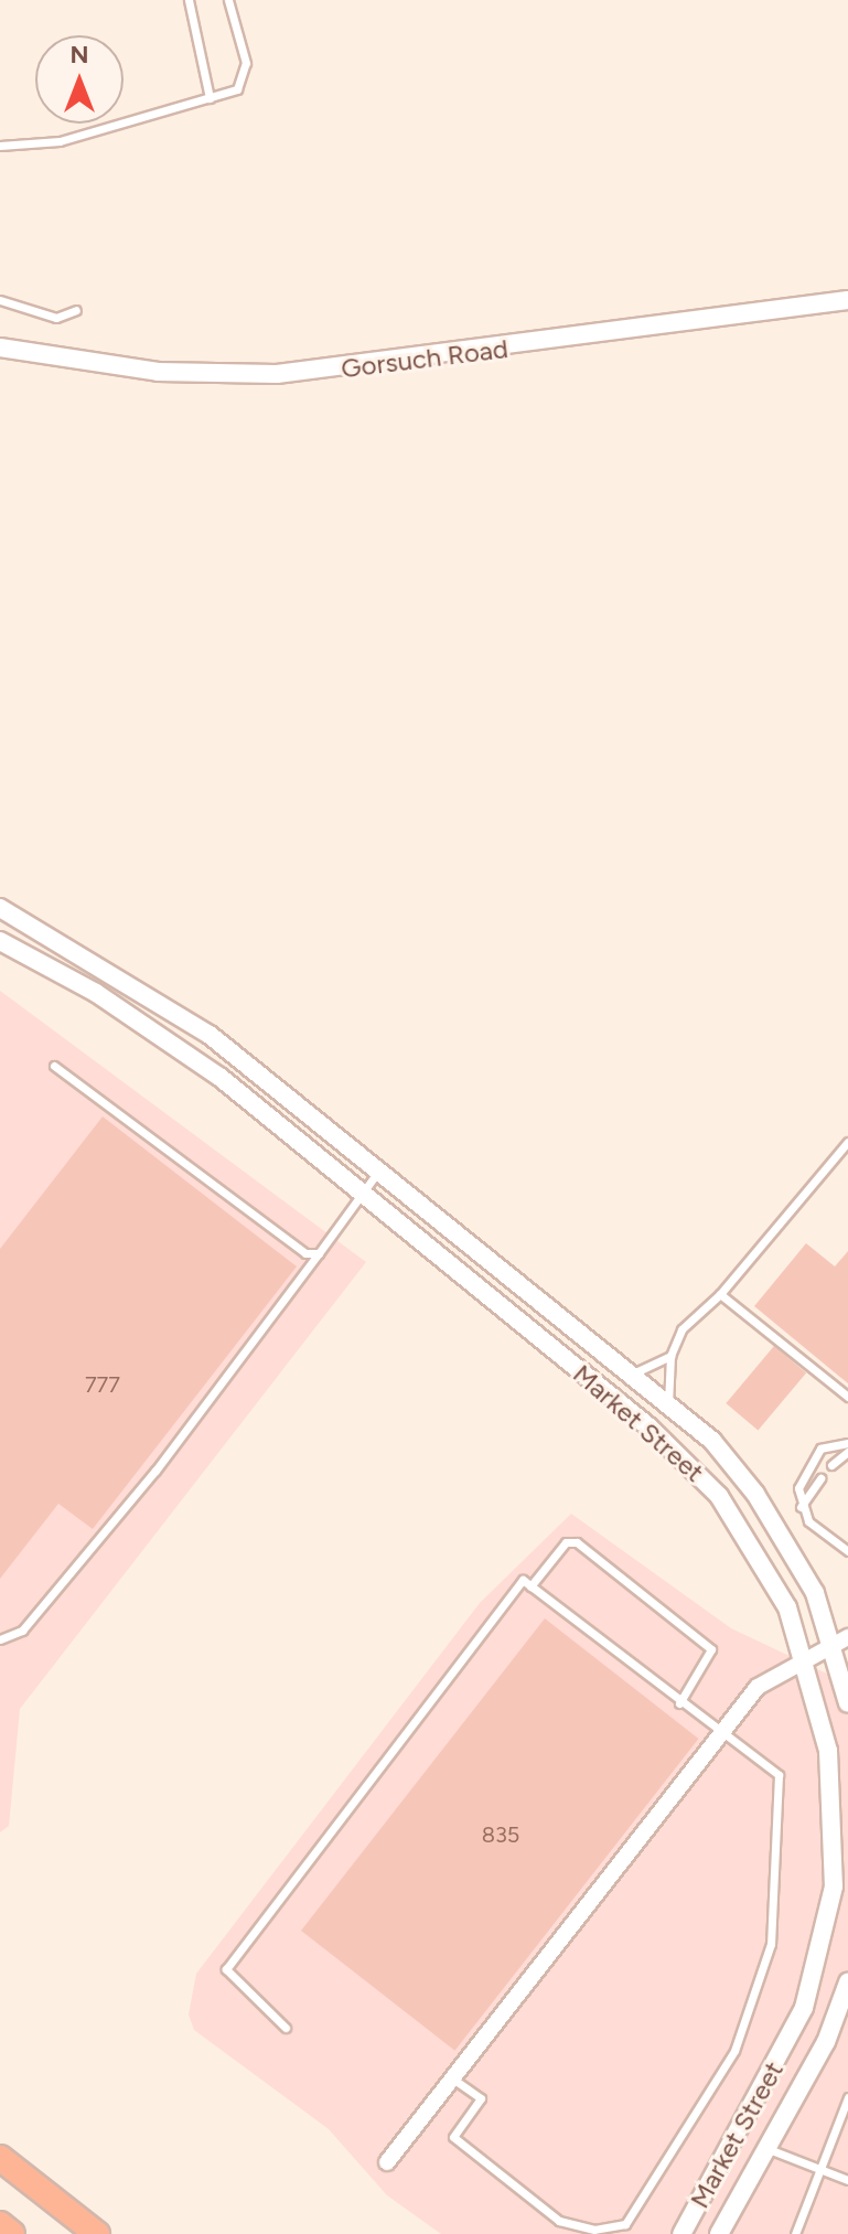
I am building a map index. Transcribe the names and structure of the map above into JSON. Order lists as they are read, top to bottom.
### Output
{
  "streets": {
    "street": ["Gorsuch Road", "Market Street"]
  },
  "house_numbers": ["777", "835"],
  "north": "top"
}
